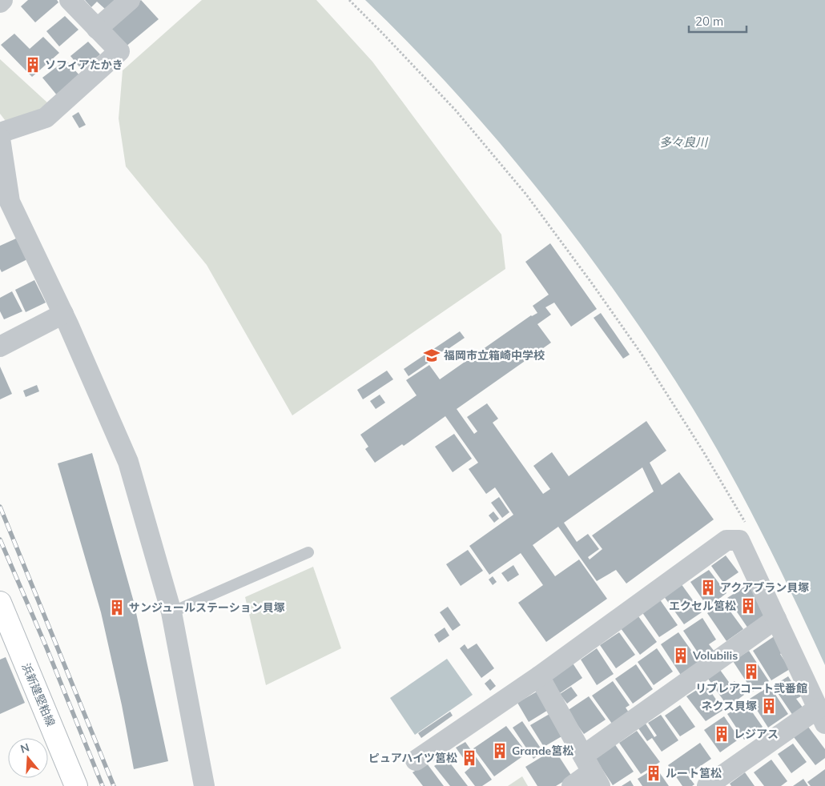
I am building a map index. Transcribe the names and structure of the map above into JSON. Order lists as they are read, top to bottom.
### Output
{
  "streets": {
    "main road": ["浜新建堅粕線"]
  },
  "water": ["多々良川"],
  "places": {
    "building": [
      "ソフィアたかき",
      "アクアブラン貝塚",
      "エクセル筥松",
      "サンジュールステーション貝塚",
      "Volubilis",
      "リブレアコート弐番館",
      "ネクス貝塚",
      "レジアス",
      "Grande筥松",
      "ピュアハイツ筥松",
      "ルート筥松"
    ],
    "school or university": ["福岡市立箱崎中学校"]
  },
  "scale_bar": "20 m",
  "north": "top"
}
